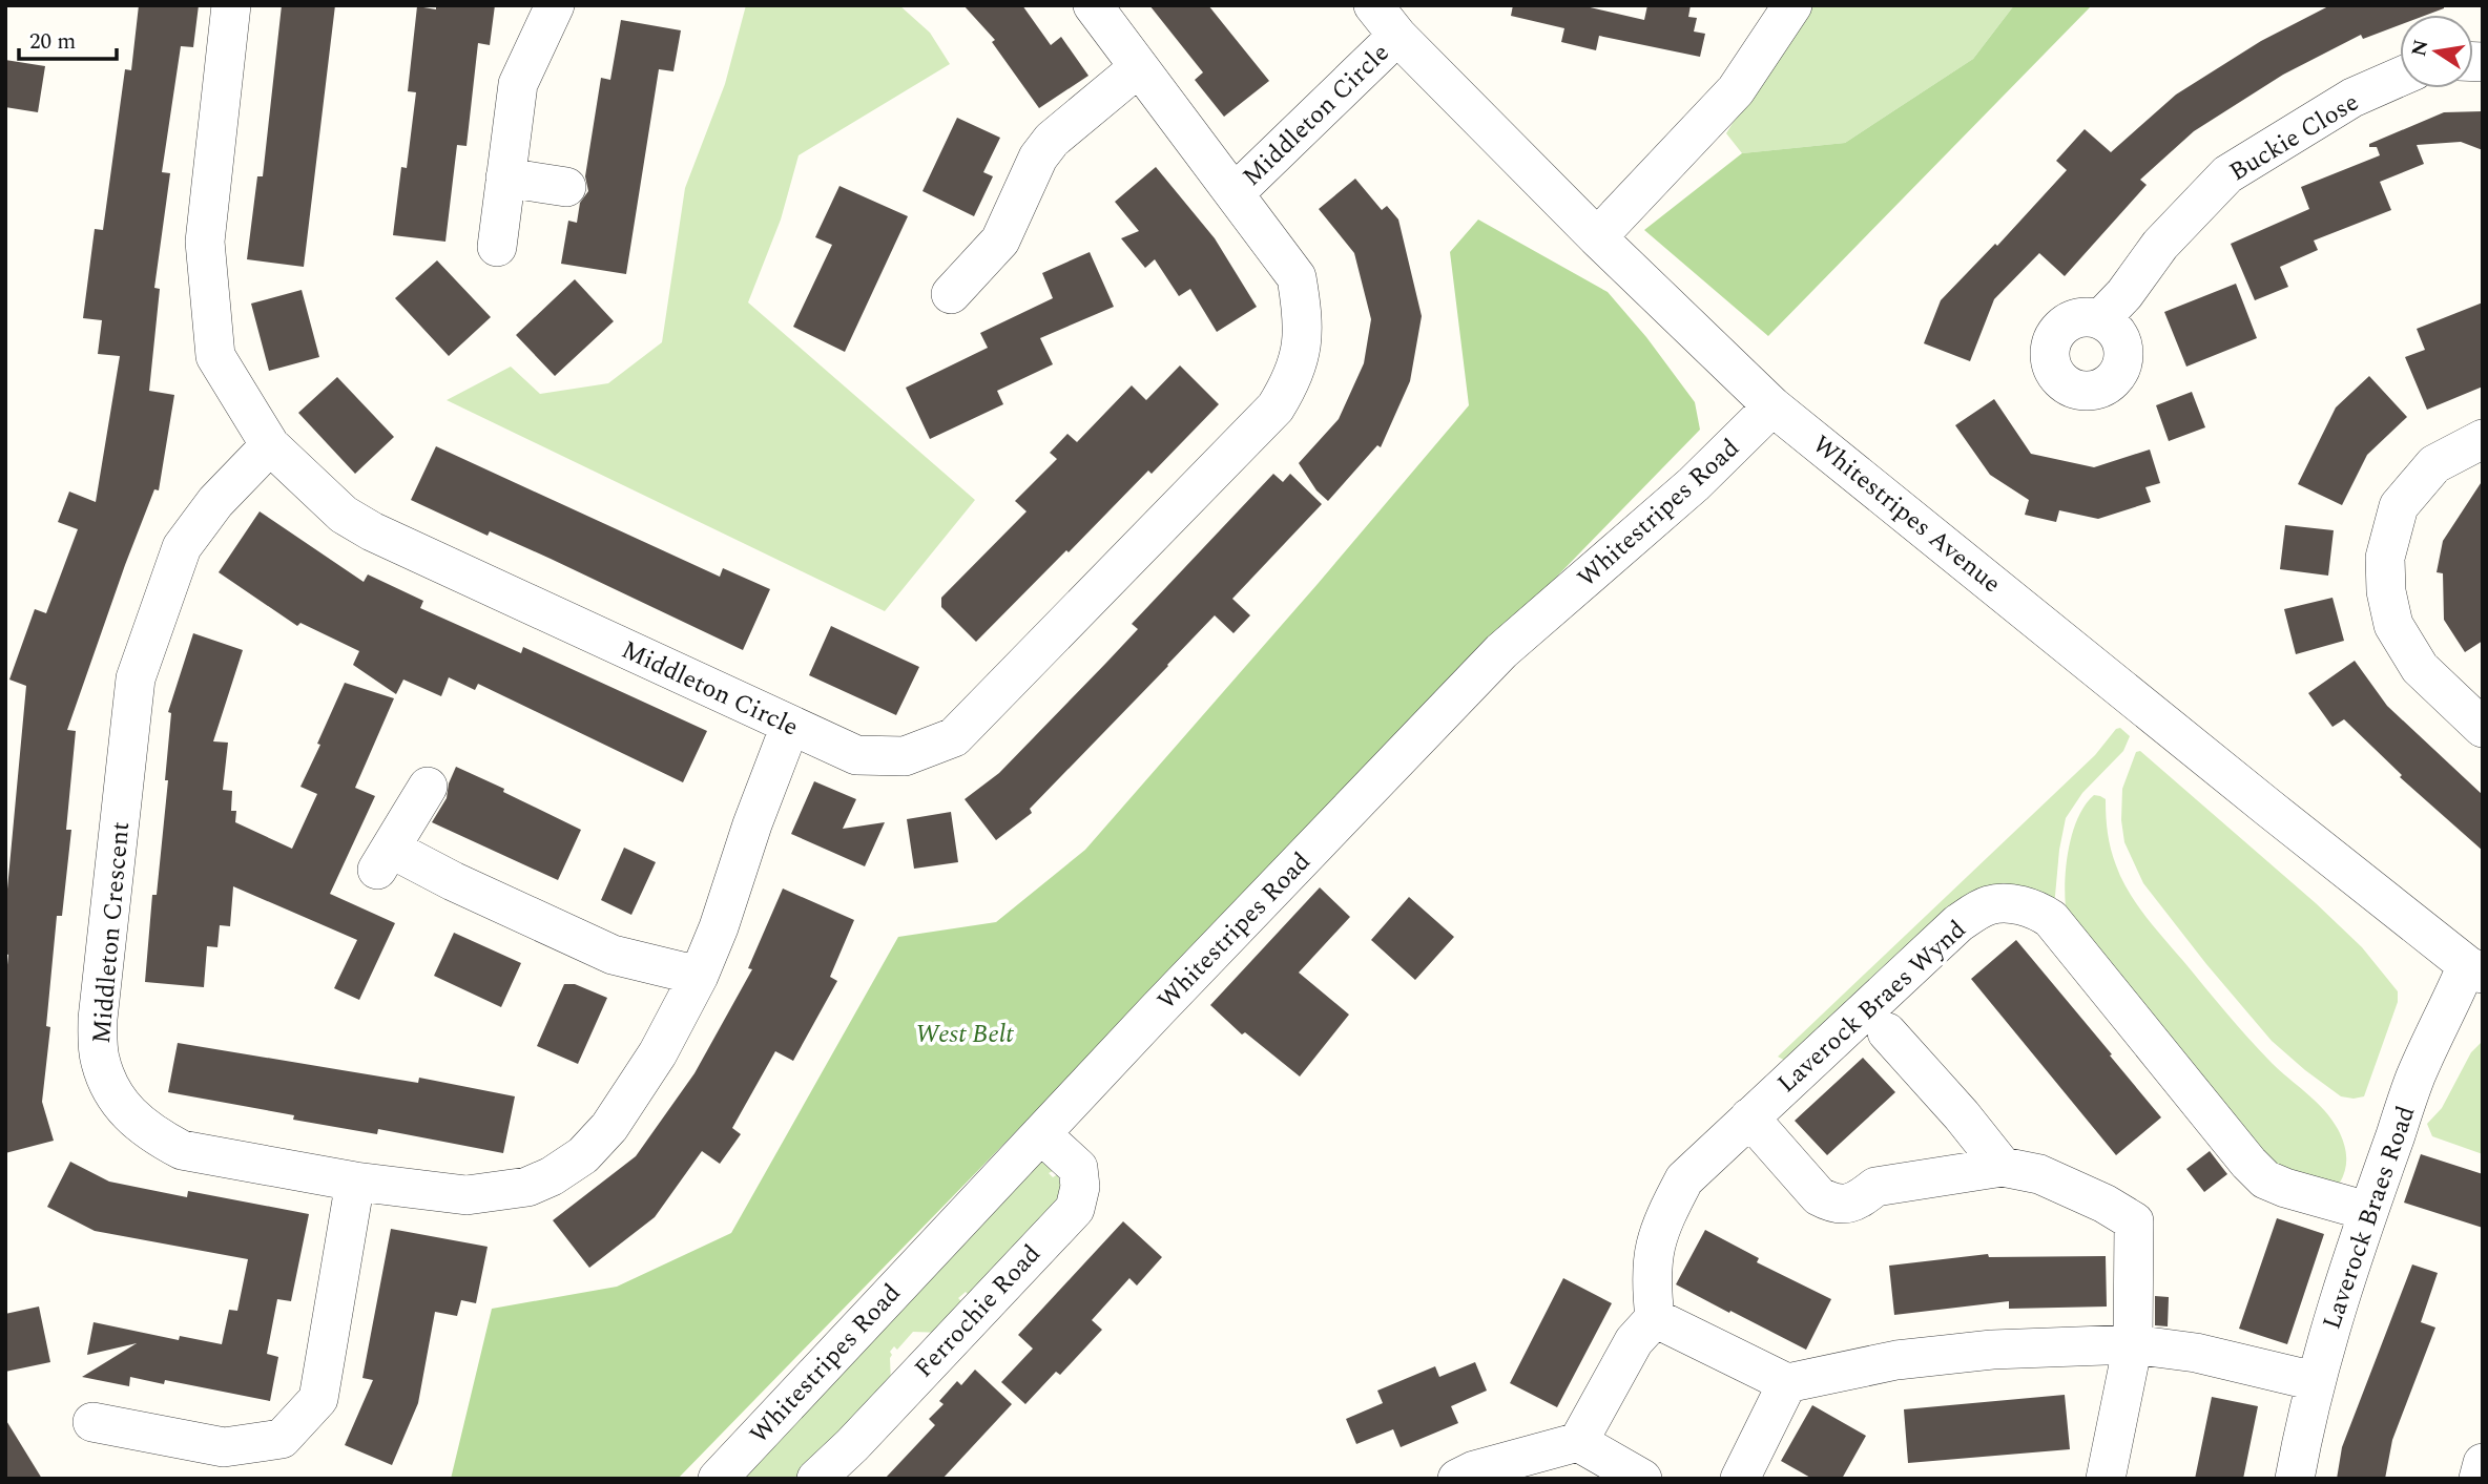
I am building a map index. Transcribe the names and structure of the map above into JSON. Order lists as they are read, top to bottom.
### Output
{
  "streets": {
    "street": [
      "Middleton Circle",
      "Buckie Close",
      "Whitestripes Road",
      "Whitestripes Avenue",
      "Middleton Crescent",
      "Laverock Braes Wynd",
      "Laverock Braes Road",
      "Ferrochie Road"
    ]
  },
  "crossings": [
    ["Middleton Circle", "Whitestripes Avenue"],
    ["Middleton Circle", "Middleton Crescent"],
    ["Whitestripes Road", "Whitestripes Avenue"],
    ["Whitestripes Road", "Ferrochie Road"],
    ["Whitestripes Avenue", "Laverock Braes Road"],
    ["Laverock Braes Wynd", "Laverock Braes Road"]
  ],
  "parks": ["West Belt"],
  "scale_bar": "20 m",
  "north": "left"
}
